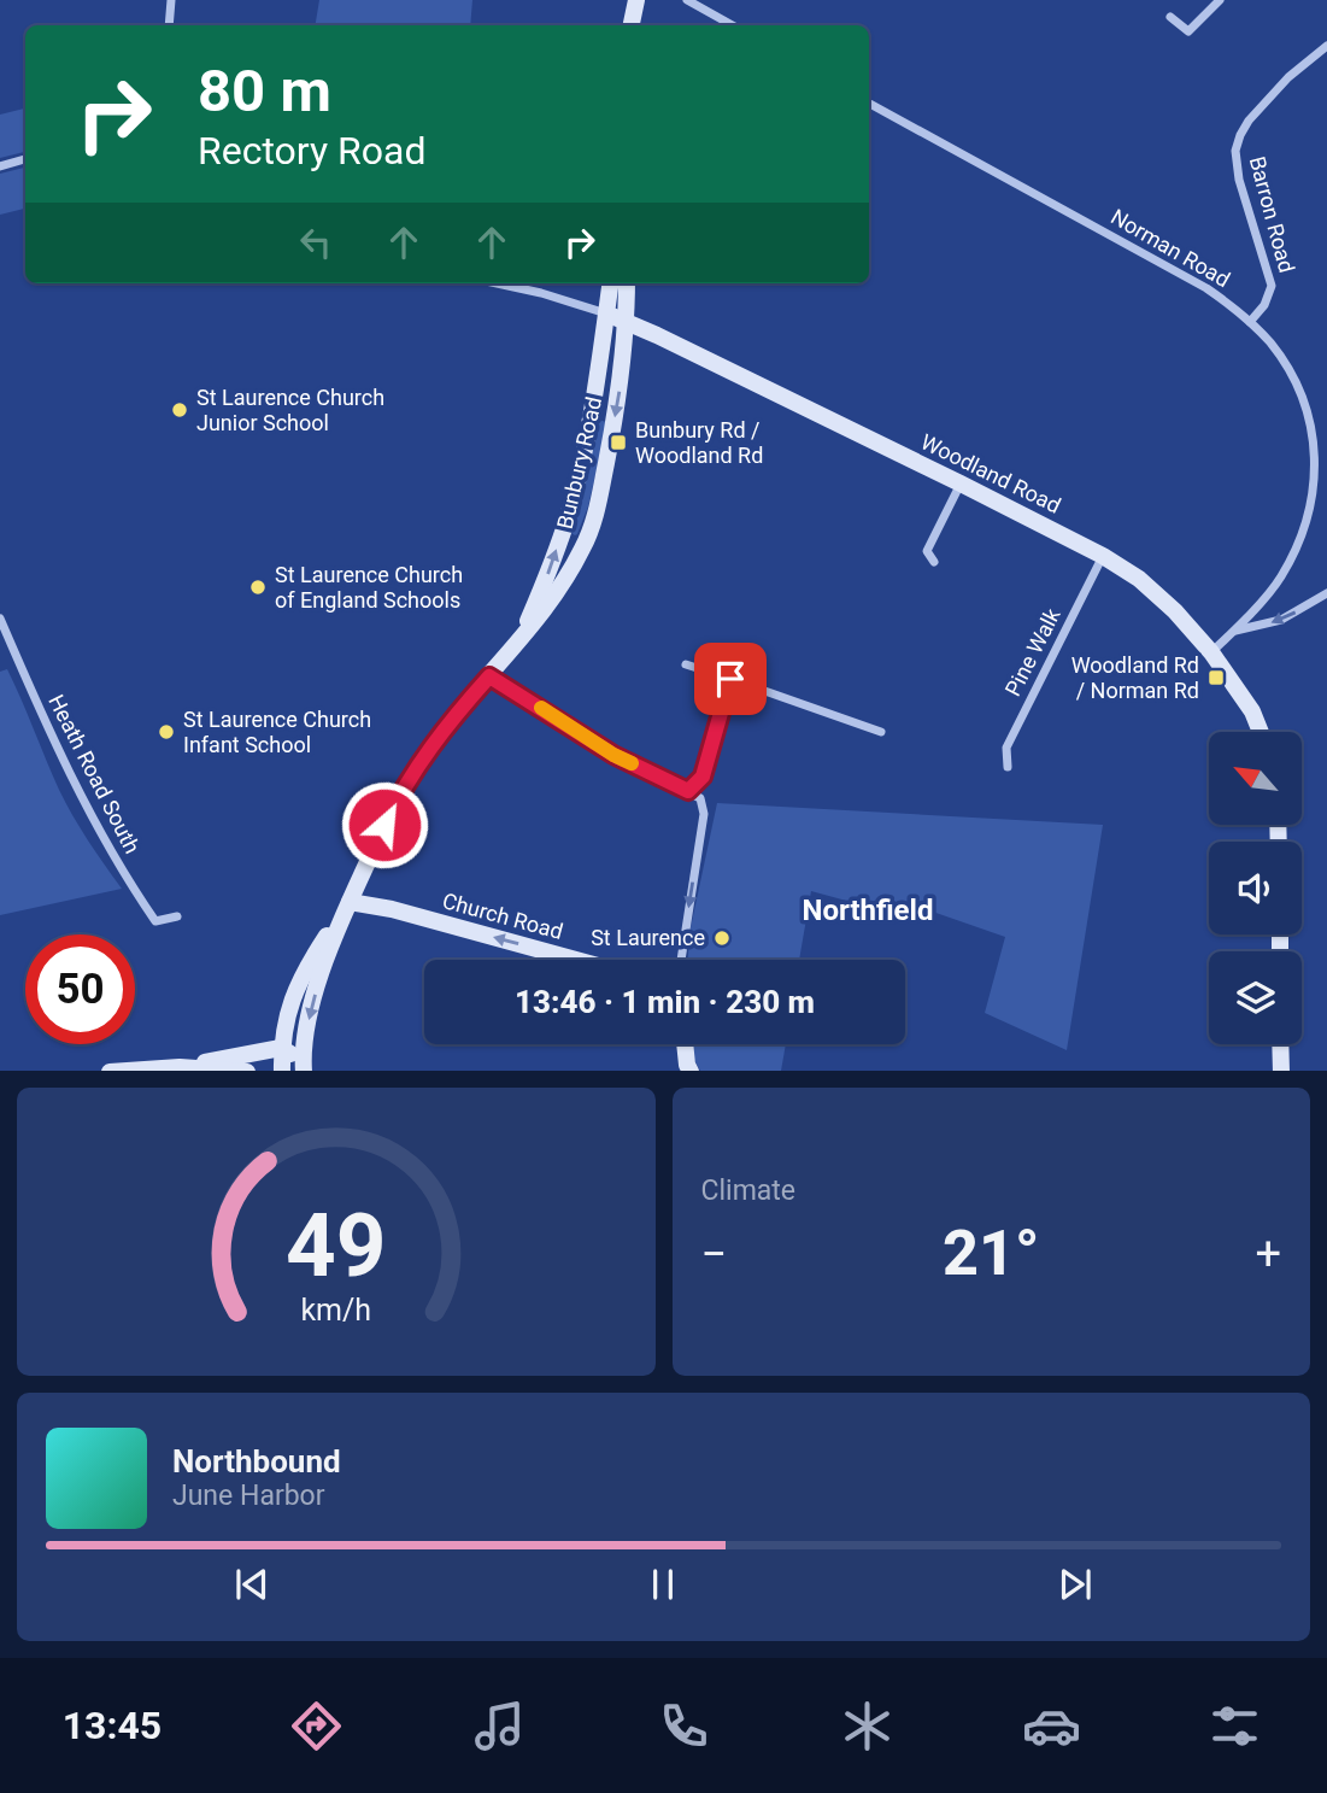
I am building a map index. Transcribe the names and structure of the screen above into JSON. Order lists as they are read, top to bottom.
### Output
{
  "streets": {
    "main road": ["Bunbury Road", "Woodland Road", "Church Road"],
    "street": [
      "Barron Road",
      "Norman Road",
      "Pine Walk",
      "Heath Road South"
    ]
  },
  "crossings": [
    ["Barron Road", "Norman Road"],
    ["Norman Road", "Woodland Road"],
    ["Bunbury Road", "Woodland Road"],
    ["Bunbury Road", "Church Road"],
    ["Woodland Road", "Pine Walk"]
  ],
  "one_way": ["Church Road"],
  "districts": ["Northfield"],
  "places": {
    "other": [
      "St Laurence Church Junior School",
      "St Laurence Church of England Schools",
      "St Laurence Church Infant School",
      "St Laurence"
    ],
    "transit": ["Bunbury Rd / Woodland Rd", "Woodland Rd / Norman Rd"]
  },
  "north": "top left",
  "page": {
    "turn": ["80 m", "Rectory Road"],
    "limit": "50",
    "trip": "13:46 · 1 min · 230 m",
    "tile": "Climate",
    "heat": ["−", "21°", "+"],
    "song": ["Northbound", "June Harbor"],
    "tabs": "13:45",
    "gauge": ["49", "km/h"]
  }
}
